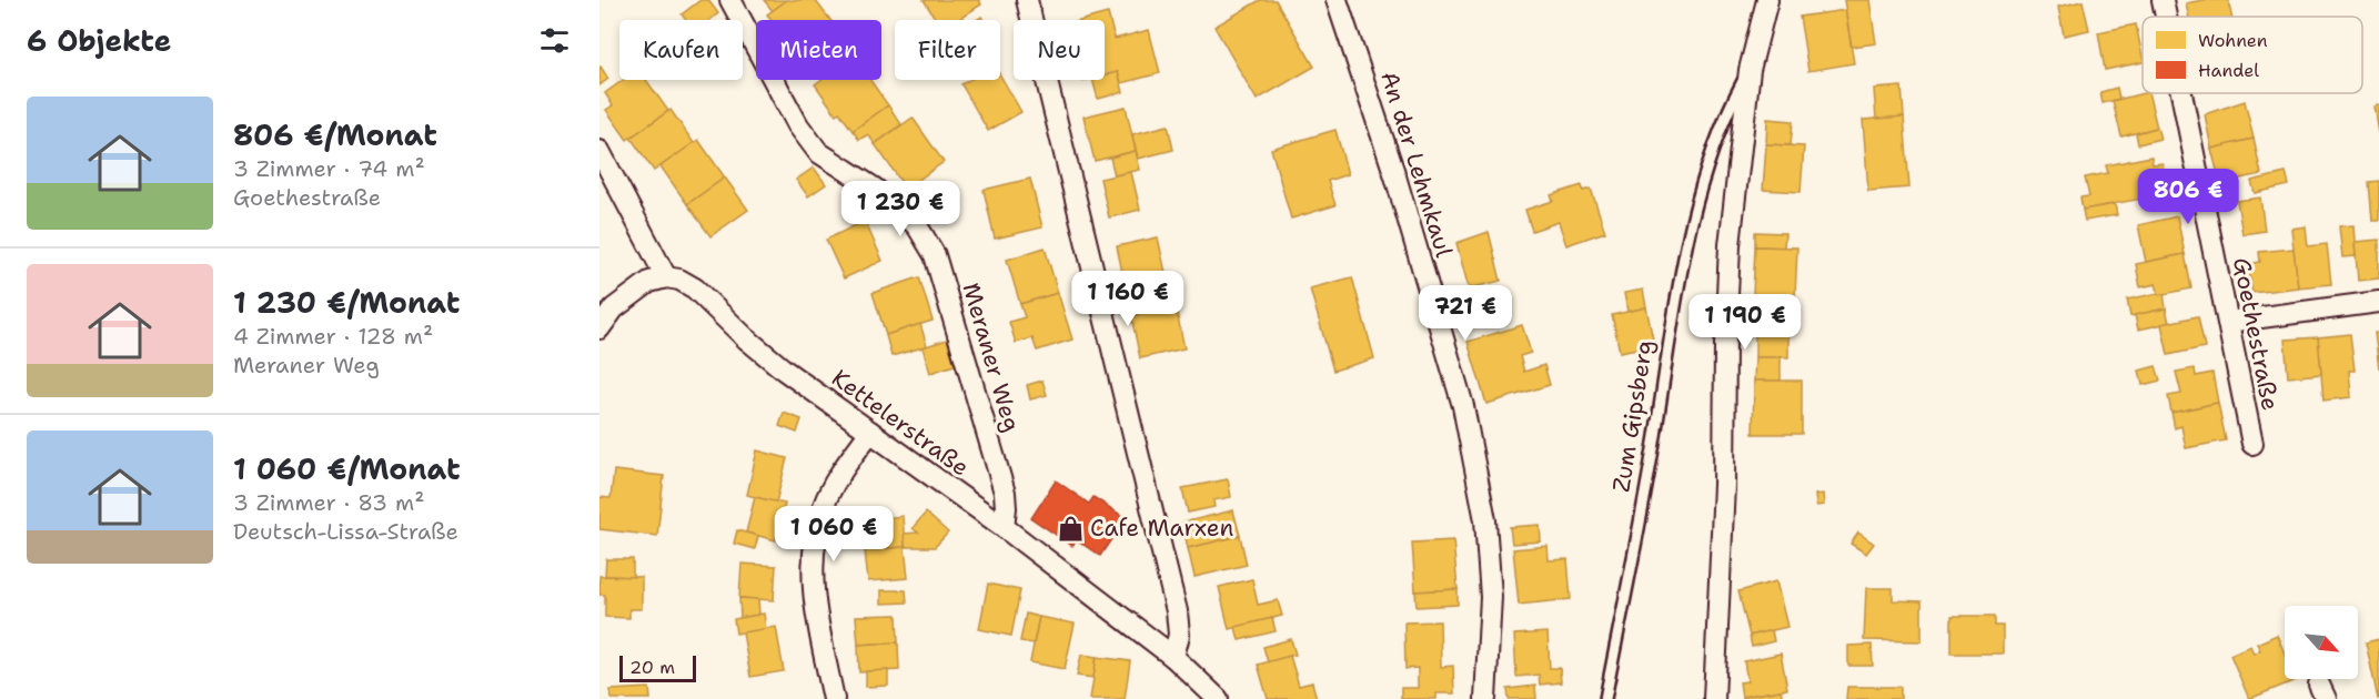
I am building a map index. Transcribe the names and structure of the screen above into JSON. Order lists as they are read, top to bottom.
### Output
{
  "streets": {
    "street": [
      "An der Lehmkaul",
      "Goethestraße",
      "Meraner Weg",
      "Zum Gipsberg",
      "Kettelerstraße"
    ]
  },
  "crossings": [
    ["Meraner Weg", "Kettelerstraße"]
  ],
  "places": {
    "shop": ["Cafe Marxen"]
  },
  "legend": ["Wohnen", "Handel"],
  "scale_bar": "20 m",
  "north": "bottom right",
  "page": {
    "heading": "6 Objekte",
    "chip": [
      "Kaufen",
      "Mieten",
      "Filter",
      "Neu"
    ],
    "list": [
      {
        "name": "806 €/Monat",
        "note": "3 Zimmer · 74 m² · Goethestraße"
      },
      {
        "name": "1 230 €/Monat",
        "note": "4 Zimmer · 128 m² · Meraner Weg"
      },
      {
        "name": "1 060 €/Monat",
        "note": "3 Zimmer · 83 m² · Deutsch-Lissa-Straße"
      }
    ],
    "price": [
      "806 €",
      "1 230 €",
      "1 160 €",
      "721 €",
      "1 190 €",
      "1 060 €"
    ],
    "scale": "20 m"
  }
}
